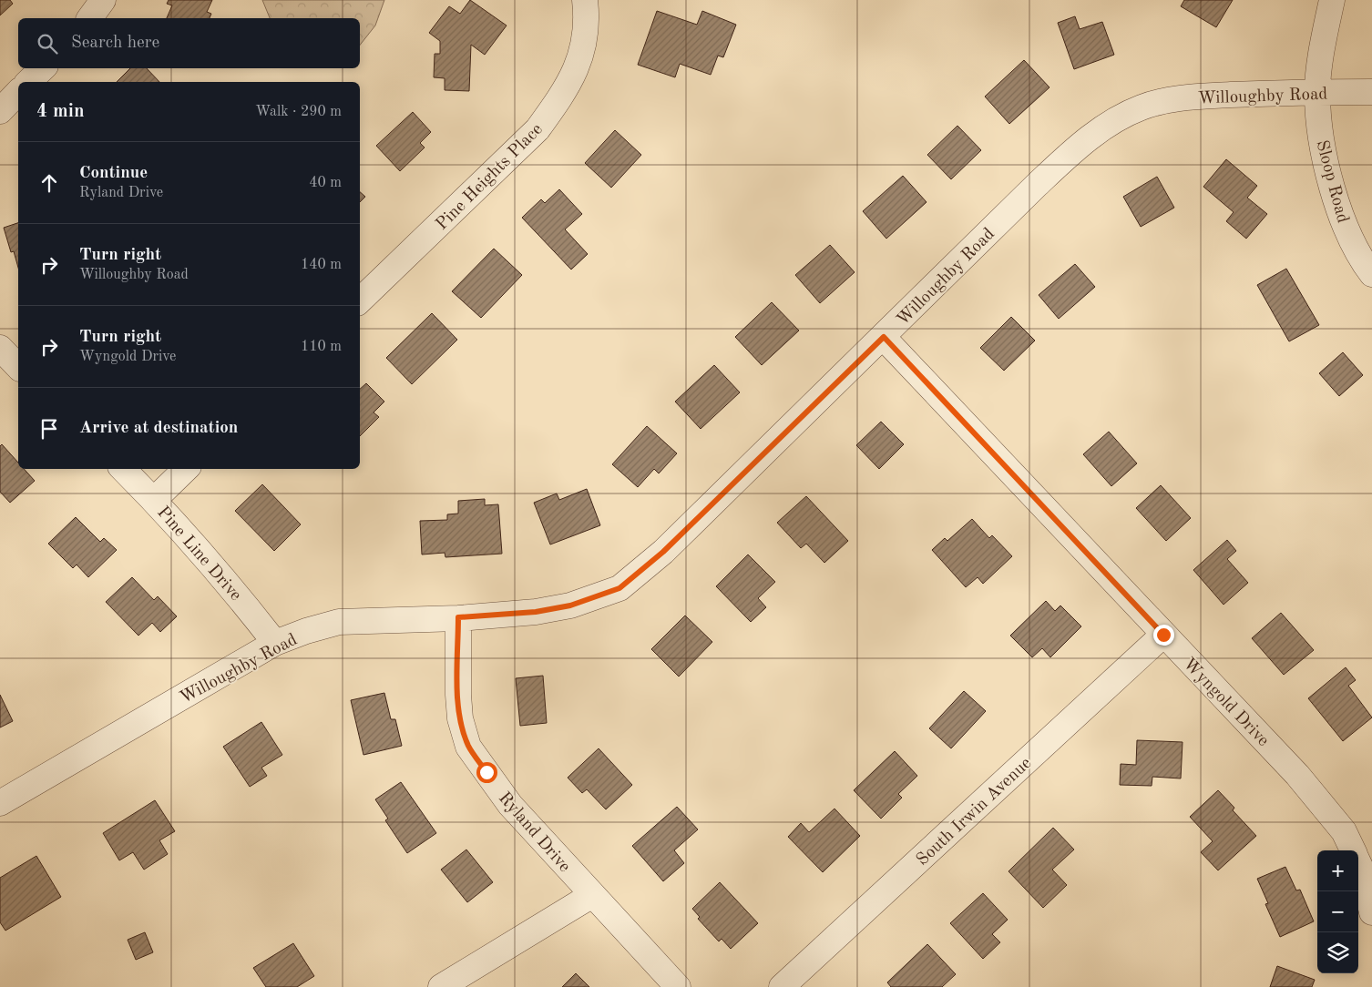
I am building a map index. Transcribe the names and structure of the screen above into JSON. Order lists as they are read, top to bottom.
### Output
{
  "streets": {
    "street": [
      "Willoughby Road",
      "Pine Heights Place",
      "Sloop Road",
      "Pine Line Drive",
      "Wyngold Drive",
      "South Irwin Avenue",
      "Ryland Drive"
    ]
  },
  "crossings": [
    ["Willoughby Road", "Sloop Road"],
    ["Willoughby Road", "Pine Line Drive"],
    ["Willoughby Road", "Wyngold Drive"],
    ["Willoughby Road", "Ryland Drive"],
    ["Wyngold Drive", "South Irwin Avenue"]
  ],
  "page": {
    "search": "Search here",
    "heading": ["4 min", "Walk · 290 m"],
    "list": [
      ["Continue", "Ryland Drive", "40 m"],
      ["Turn right", "Willoughby Road", "140 m"],
      ["Turn right", "Wyngold Drive", "110 m"],
      "Arrive at destination"
    ],
    "map_buttons": ["+", "−"]
  }
}
